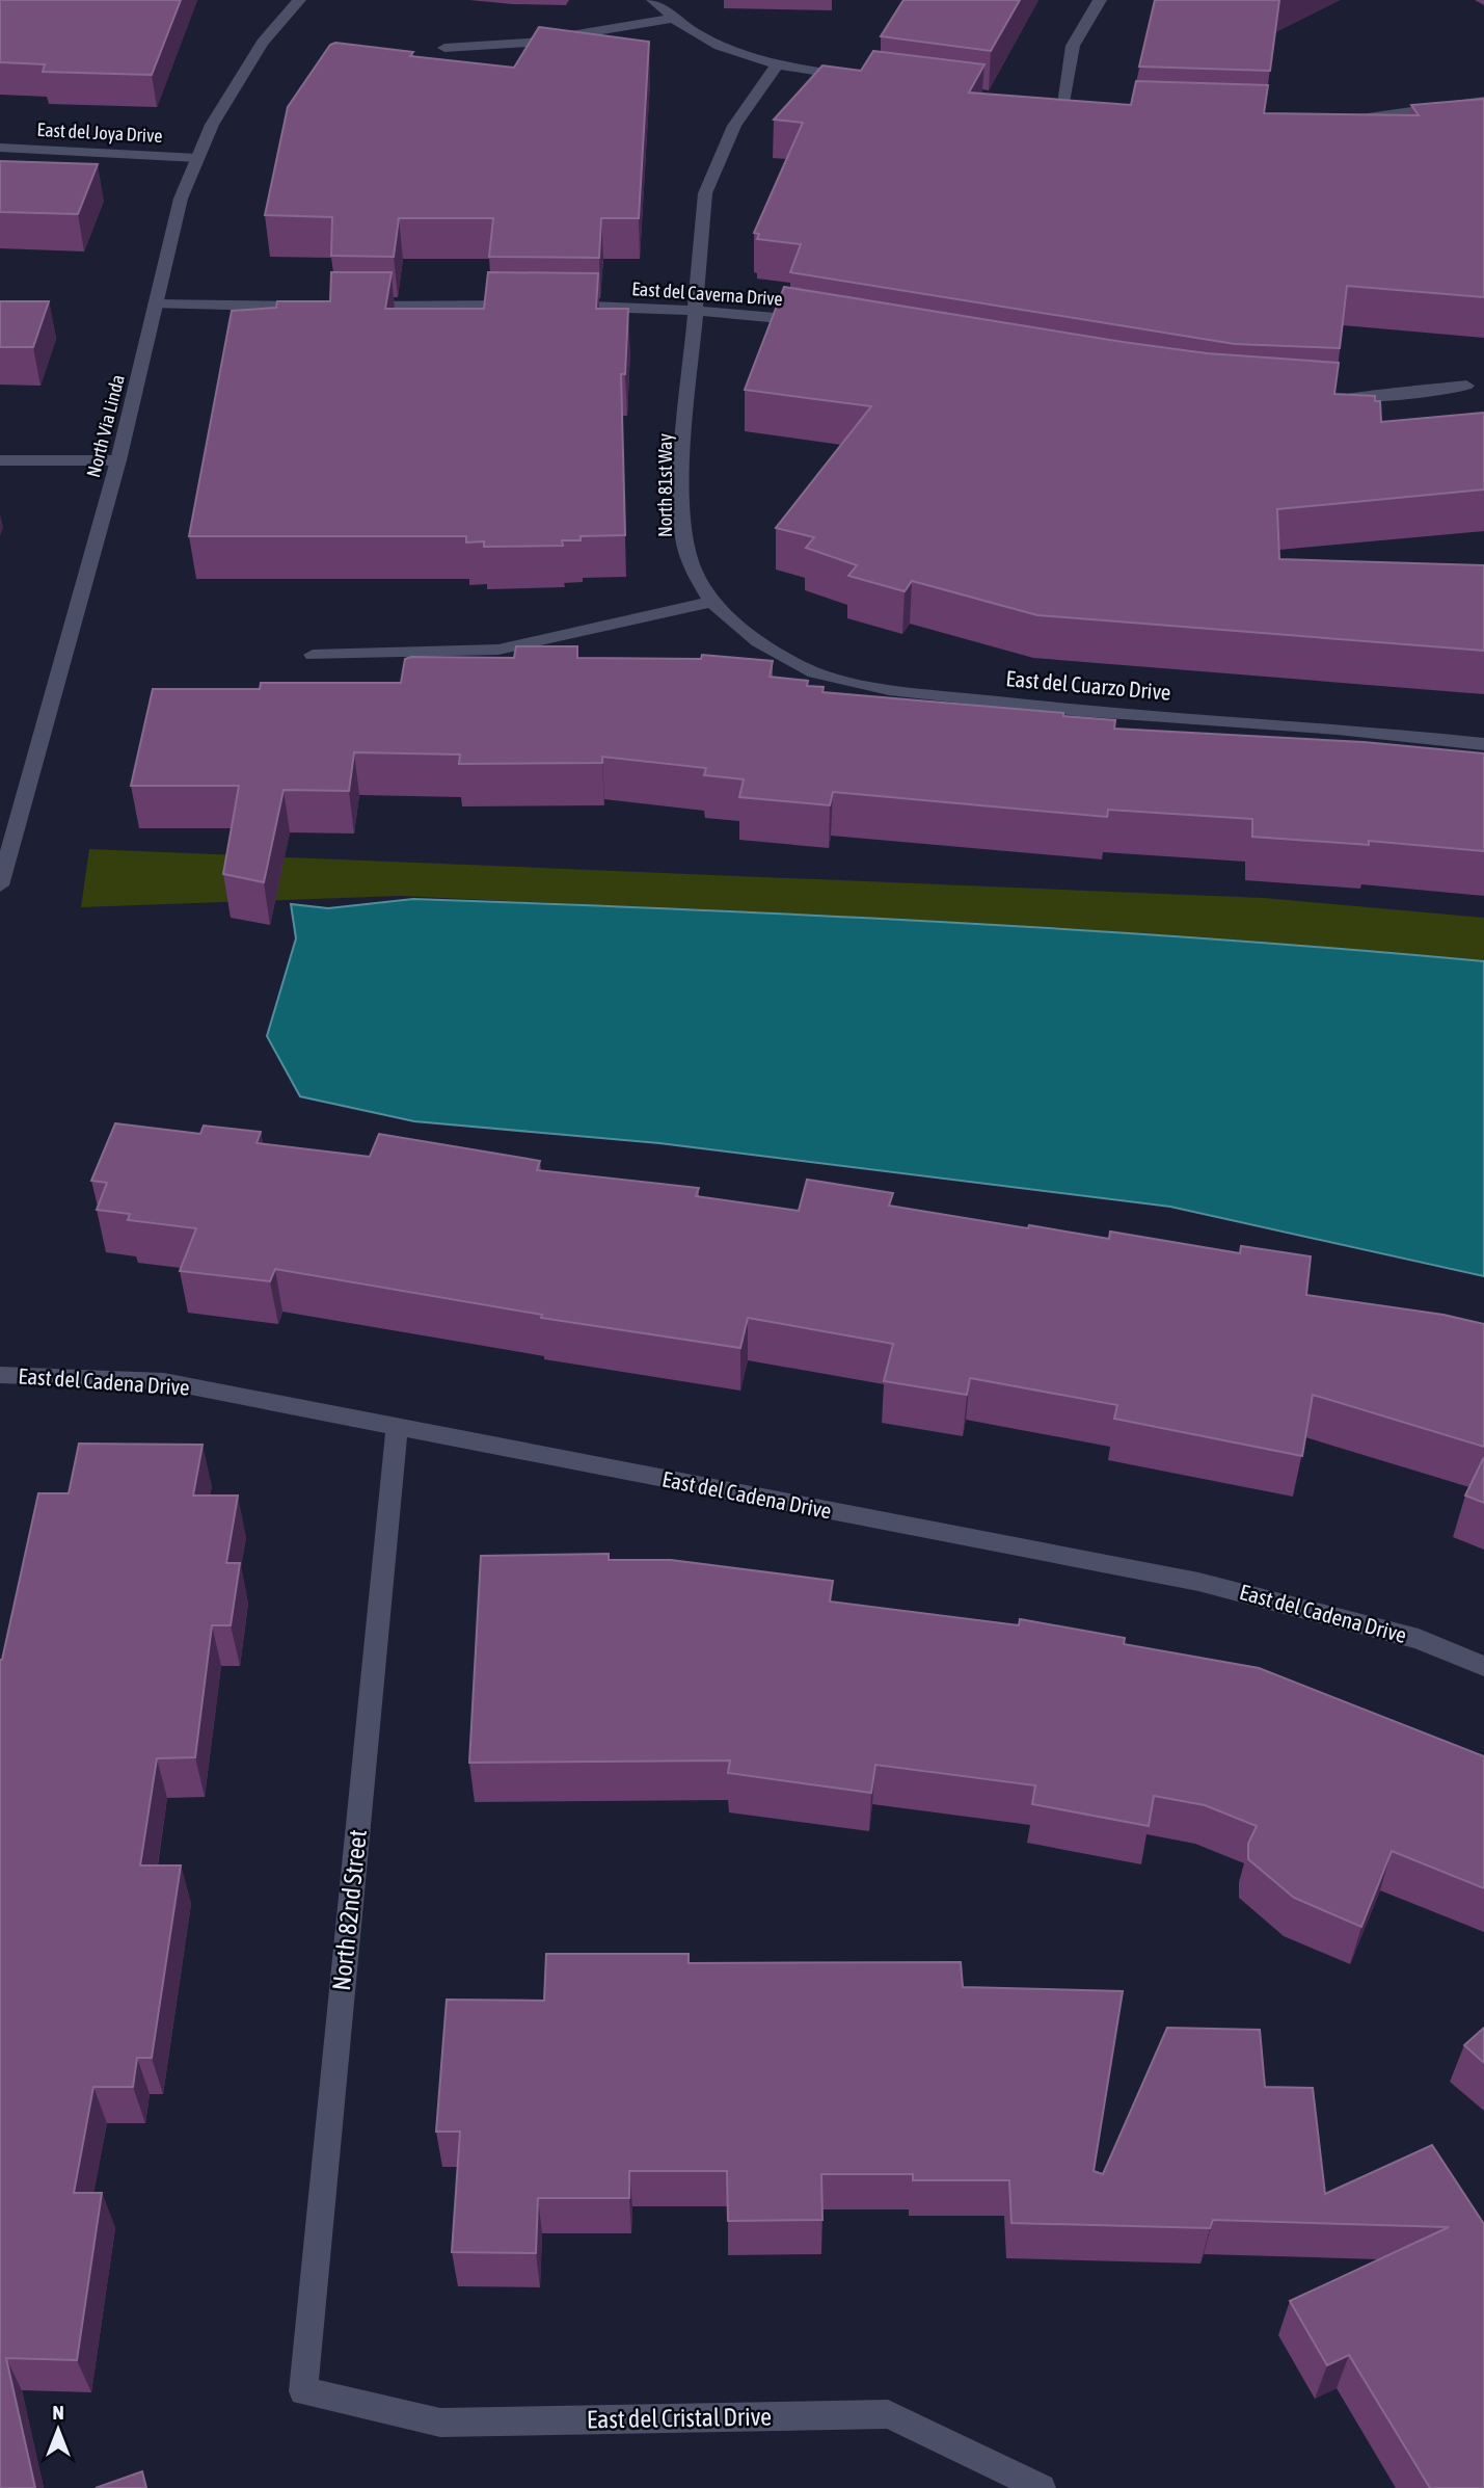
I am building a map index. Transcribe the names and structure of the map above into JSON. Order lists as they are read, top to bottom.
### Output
{
  "streets": {
    "street": [
      "East del Joya Drive",
      "East del Caverna Drive",
      "North Via Linda",
      "North 81st Way",
      "East del Cuarzo Drive",
      "East del Cadena Drive",
      "North 82nd Street",
      "East del Cristal Drive"
    ]
  },
  "crossings": [
    ["East del Joya Drive", "North Via Linda"],
    ["East del Caverna Drive", "North 81st Way"],
    ["North 81st Way", "East del Cuarzo Drive"],
    ["East del Cadena Drive", "North 82nd Street"],
    ["North 82nd Street", "East del Cristal Drive"]
  ],
  "north": "top"
}
